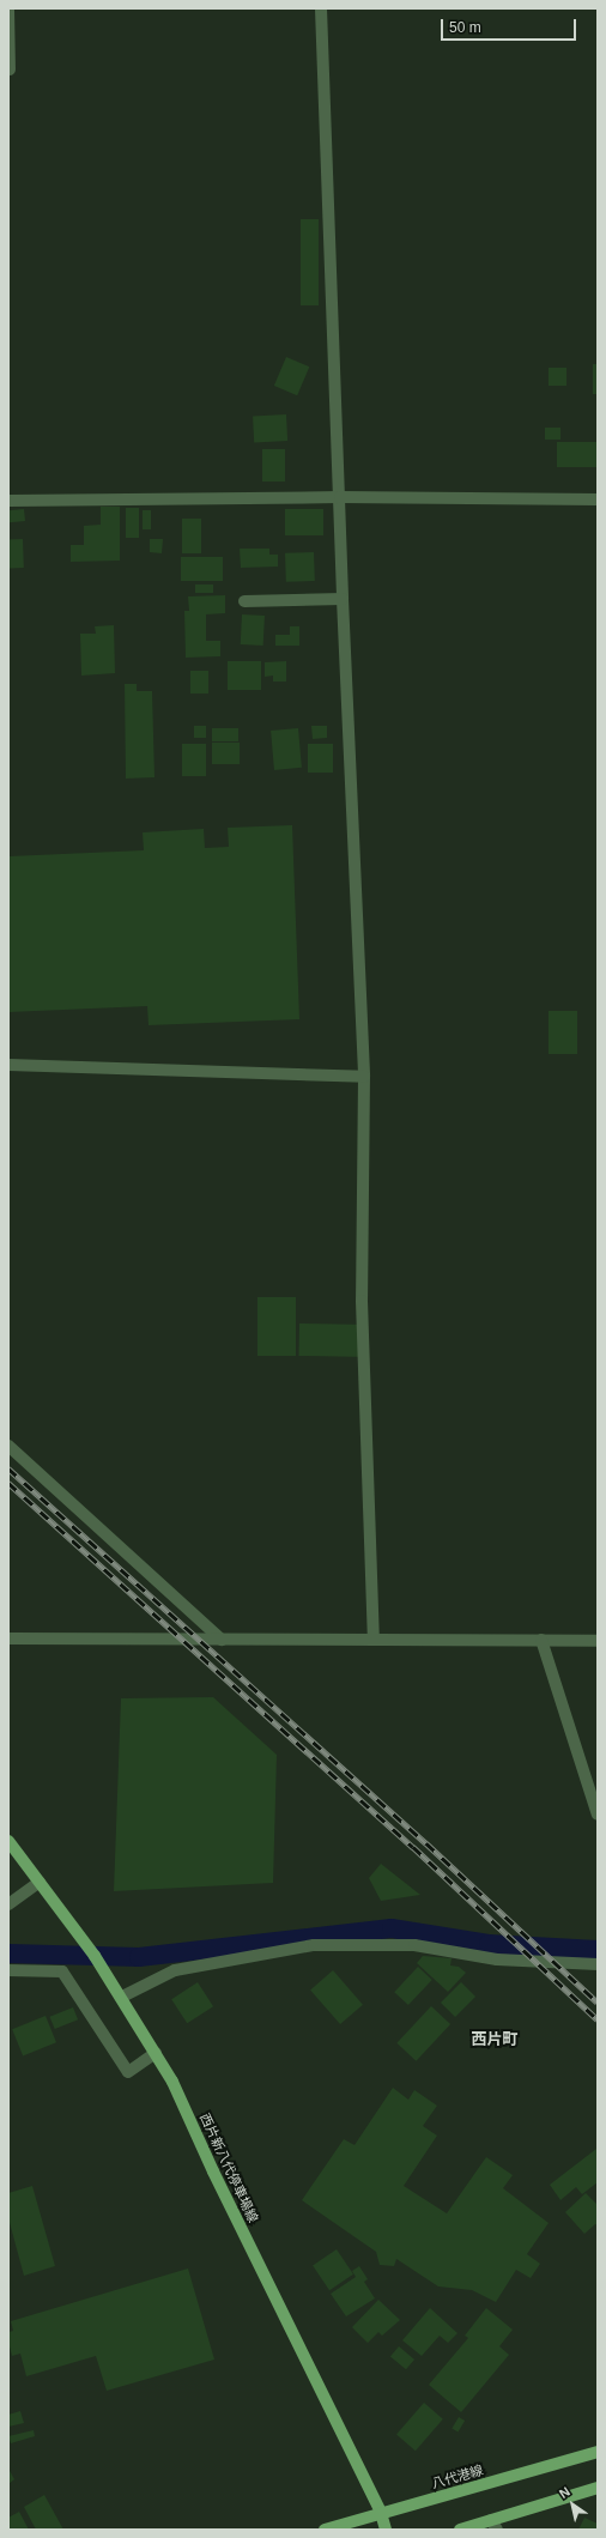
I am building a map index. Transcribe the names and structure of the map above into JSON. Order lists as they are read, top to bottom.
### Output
{
  "streets": {
    "main road": ["西片新八代停車場線", "八代港線"]
  },
  "crossings": [
    ["西片新八代停車場線", "八代港線"]
  ],
  "districts": ["西片町"],
  "scale_bar": "50 m",
  "north": "top left"
}
